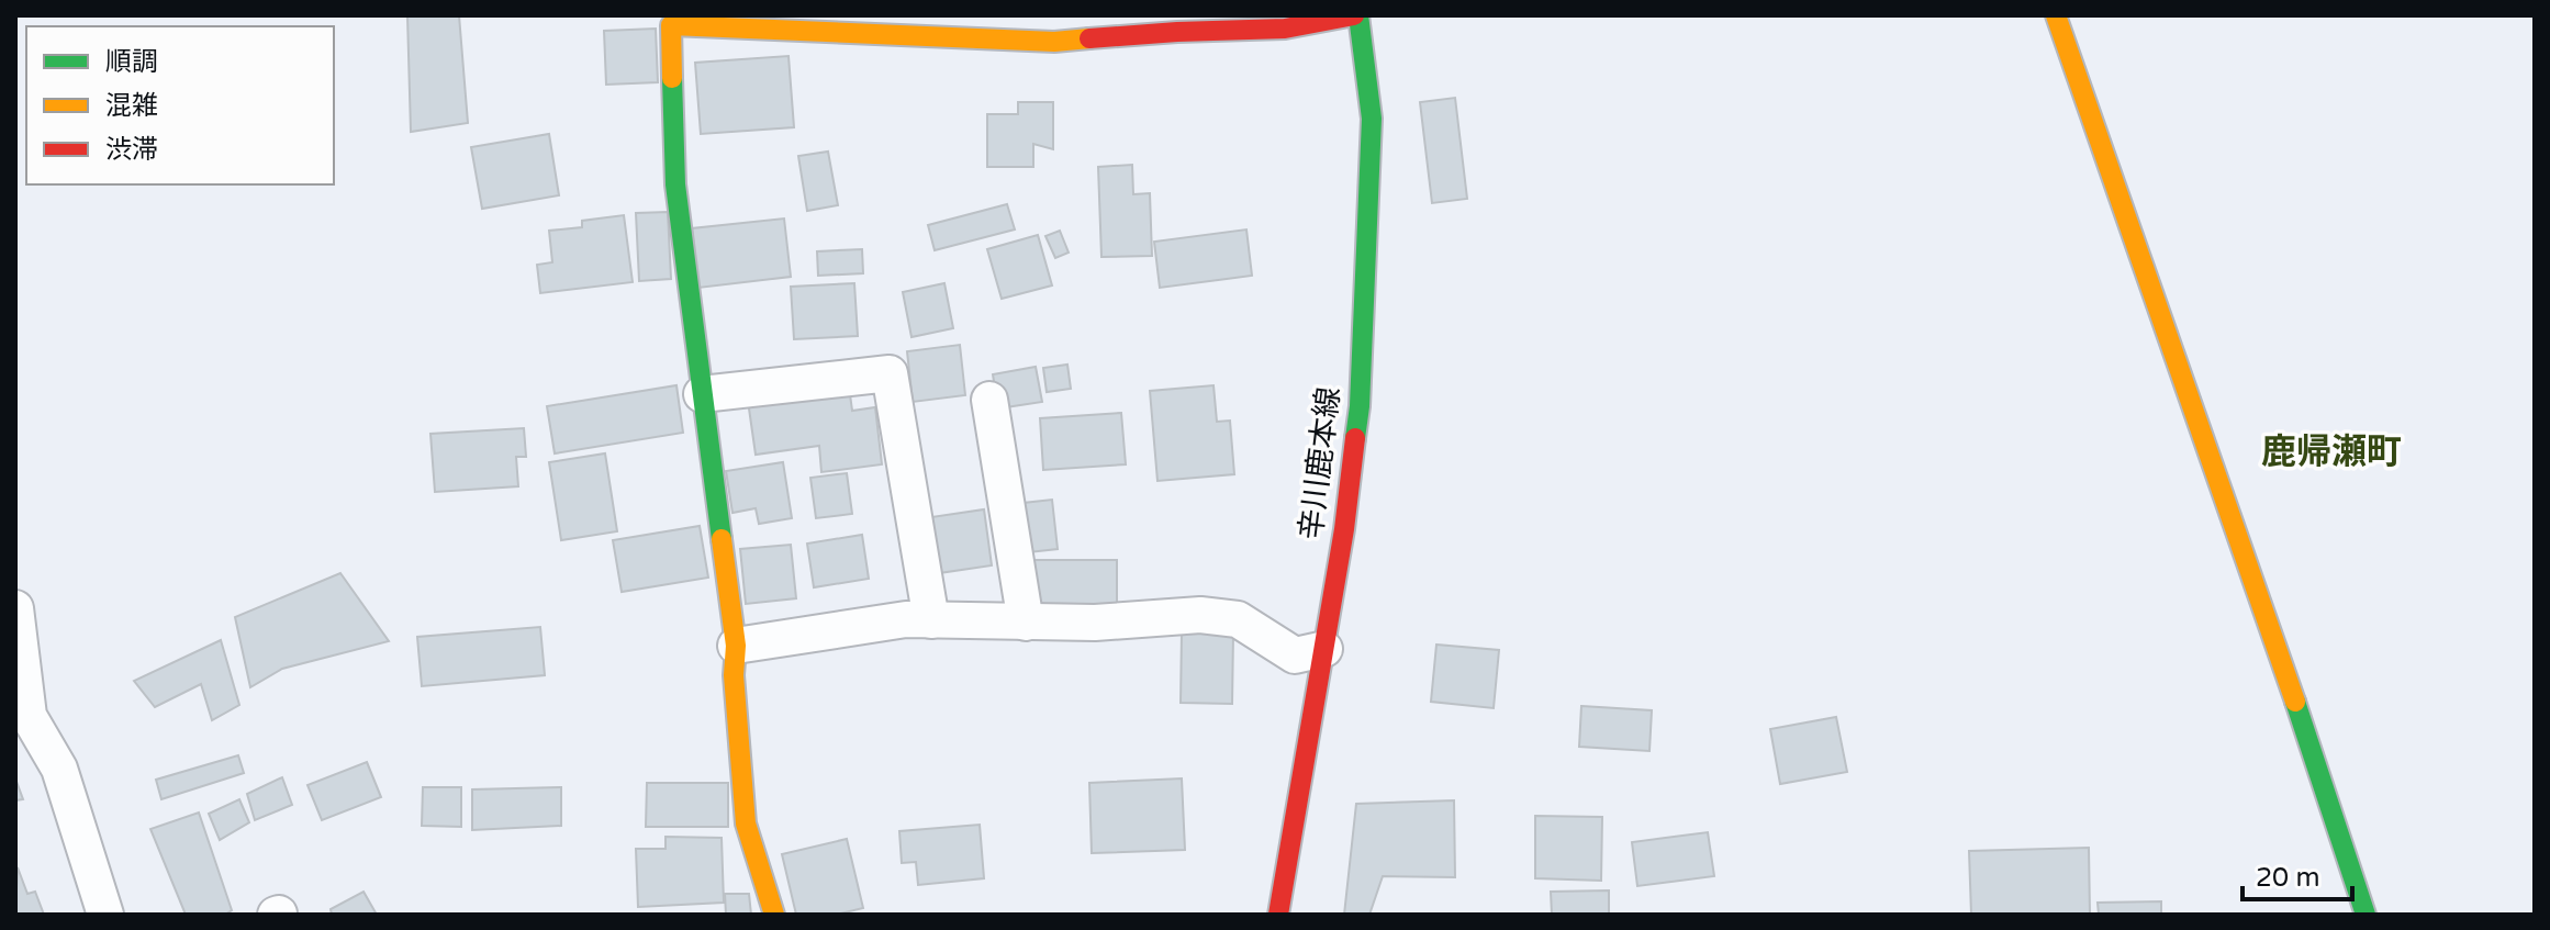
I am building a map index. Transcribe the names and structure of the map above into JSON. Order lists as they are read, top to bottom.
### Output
{
  "streets": {
    "street": ["辛川鹿本線"]
  },
  "districts": ["鹿帰瀬町"],
  "legend": ["順調", "混雑", "渋滞"],
  "scale_bar": "20 m"
}
